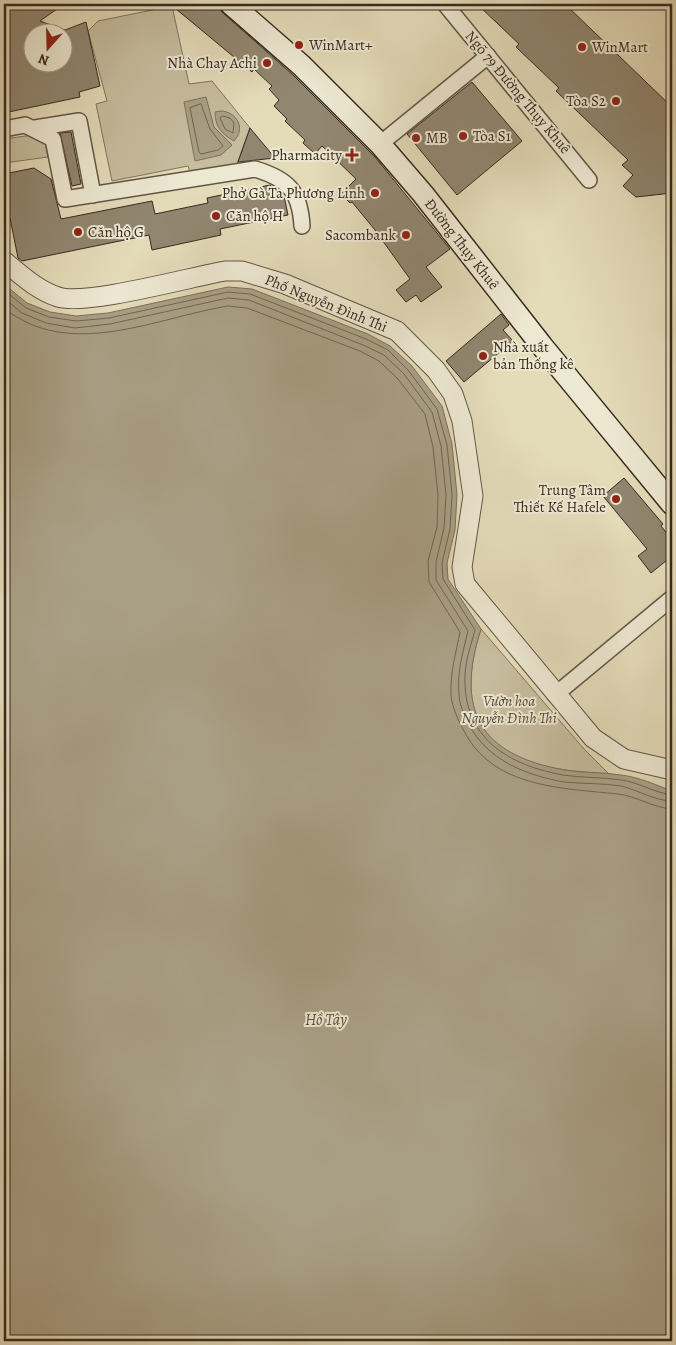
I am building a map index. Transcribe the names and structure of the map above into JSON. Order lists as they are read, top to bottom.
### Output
{
  "streets": {
    "main road": ["Đường Thụy Khuê"],
    "street": ["Ngõ 79 Đường Thụy Khuê", "Phố Nguyễn Đình Thi"]
  },
  "water": ["Hồ Tây"],
  "parks": ["Vườn hoa Nguyễn Đình Thi"],
  "places": {
    "other": [
      "WinMart+",
      "WinMart",
      "Nhà Chay Achi",
      "Tòa S2",
      "Tòa S1",
      "MB",
      "Phở Gà Ta Phương Linh",
      "Căn hộ H",
      "Căn hộ G",
      "Sacombank",
      "Nhà xuất bản Thống kê",
      "Trung Tâm Thiết Kế Hafele"
    ],
    "health": ["Pharmacity"]
  },
  "north": "bottom"
}
